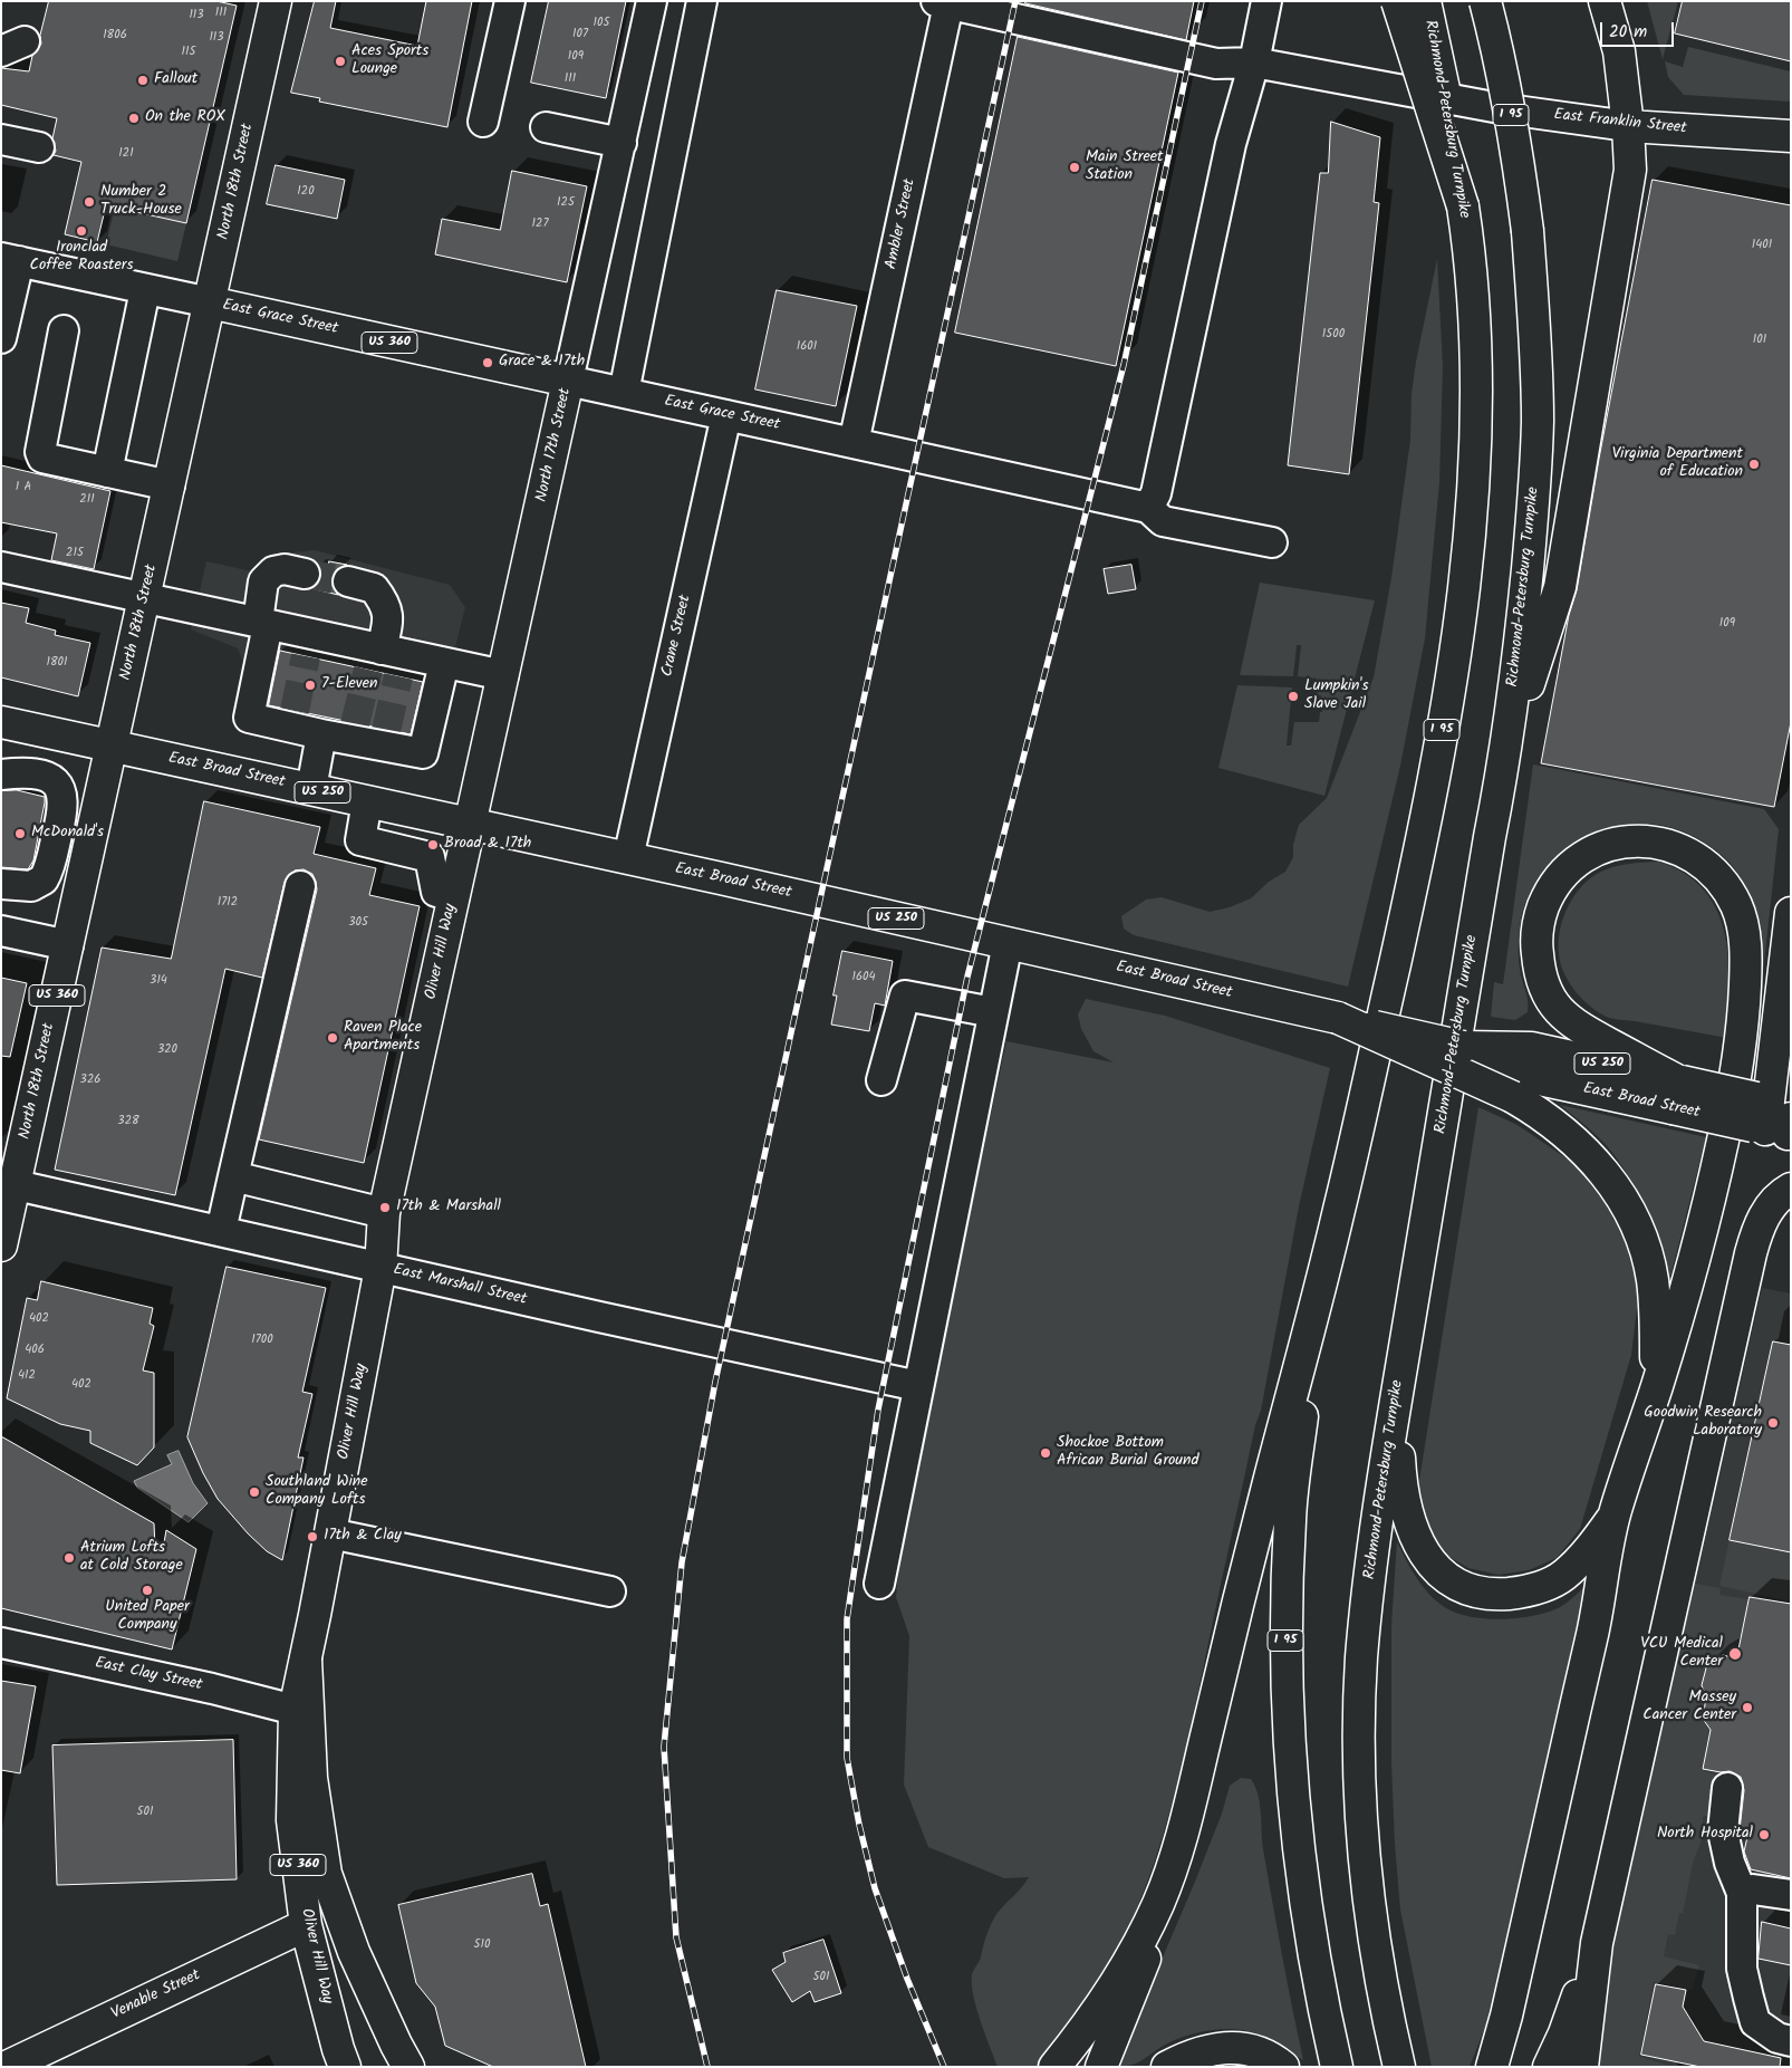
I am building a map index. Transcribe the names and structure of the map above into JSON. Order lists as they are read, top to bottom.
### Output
{
  "streets": {
    "main road": [
      "I 95",
      "Richmond-Petersburg Turnpike",
      "East Franklin Street",
      "North 18th Street",
      "East Grace Street",
      "US 360",
      "North 17th Street",
      "East Broad Street",
      "US 250",
      "Oliver Hill Way",
      "Venable Street"
    ],
    "street": [
      "Ambler Street",
      "Crane Street",
      "East Marshall Street",
      "East Clay Street"
    ]
  },
  "crossings": [
    ["I 95", "Richmond-Petersburg Turnpike"],
    ["East Franklin Street", "Ambler Street"],
    ["North 18th Street", "East Grace Street"],
    ["North 18th Street", "East Broad Street"],
    ["North 18th Street", "East Marshall Street"],
    ["Ambler Street", "East Grace Street"],
    ["East Grace Street", "North 17th Street"],
    ["East Grace Street", "Crane Street"],
    ["North 17th Street", "East Broad Street"],
    ["North 17th Street", "Oliver Hill Way"],
    ["Crane Street", "East Broad Street"],
    ["East Broad Street", "Oliver Hill Way"],
    ["Oliver Hill Way", "East Marshall Street"],
    ["Oliver Hill Way", "East Clay Street"],
    ["Oliver Hill Way", "Venable Street"]
  ],
  "places": [
    "Aces Sports Lounge",
    "Fallout",
    "On the ROX",
    "Main Street Station",
    "Number 2 Truck-House",
    "Ironclad Coffee Roasters",
    "Grace & 17th",
    "Virginia Department of Education",
    "7-Eleven",
    "Lumpkin's Slave Jail",
    "McDonald's",
    "Broad & 17th",
    "Raven Place Apartments",
    "17th & Marshall",
    "Goodwin Research Laboratory",
    "Shockoe Bottom African Burial Ground",
    "Southland Wine Company Lofts",
    "17th & Clay",
    "Atrium Lofts at Cold Storage",
    "United Paper Company",
    "VCU Medical Center",
    "Massey Cancer Center",
    "North Hospital"
  ],
  "house_numbers": [
    "111",
    "113",
    "105",
    "107",
    "1806",
    "113",
    "115",
    "109",
    "111",
    "121",
    "120",
    "125",
    "127",
    "1401",
    "1500",
    "101",
    "1601",
    "1 A",
    "211",
    "215",
    "109",
    "1801",
    "1712",
    "305",
    "1604",
    "314",
    "320",
    "326",
    "328",
    "402",
    "1700",
    "406",
    "412",
    "402",
    "501",
    "510",
    "501"
  ],
  "scale_bar": "20 m"
}
